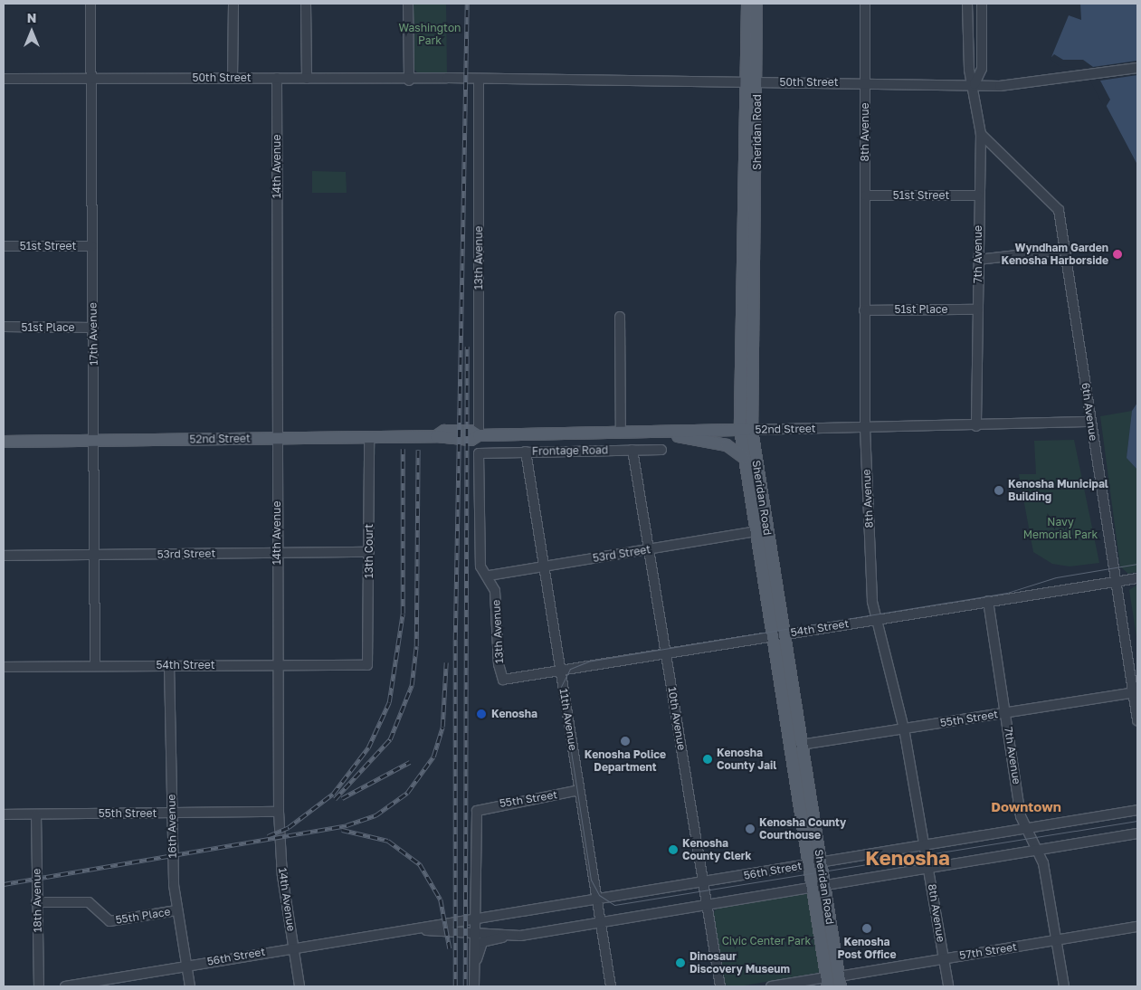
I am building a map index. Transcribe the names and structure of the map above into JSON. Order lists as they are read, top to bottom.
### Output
{
  "streets": {
    "main road": ["Sheridan Road", "52nd Street"],
    "street": [
      "50th Street",
      "8th Avenue",
      "14th Avenue",
      "51st Street",
      "7th Avenue",
      "13th Avenue",
      "51st Place",
      "17th Avenue",
      "6th Avenue",
      "Frontage Road",
      "13th Court",
      "53rd Street",
      "54th Street",
      "10th Avenue",
      "55th Street",
      "11th Avenue",
      "16th Avenue",
      "56th Street",
      "18th Avenue",
      "55th Place",
      "57th Street"
    ]
  },
  "crossings": [
    ["50th Street", "Sheridan Road"],
    ["50th Street", "8th Avenue"],
    ["50th Street", "14th Avenue"],
    ["50th Street", "7th Avenue"],
    ["50th Street", "13th Avenue"],
    ["50th Street", "17th Avenue"],
    ["Sheridan Road", "52nd Street"],
    ["Sheridan Road", "53rd Street"],
    ["Sheridan Road", "54th Street"],
    ["Sheridan Road", "55th Street"],
    ["Sheridan Road", "56th Street"],
    ["Sheridan Road", "57th Street"],
    ["8th Avenue", "51st Street"],
    ["8th Avenue", "51st Place"],
    ["8th Avenue", "52nd Street"],
    ["8th Avenue", "54th Street"],
    ["8th Avenue", "55th Street"],
    ["8th Avenue", "56th Street"],
    ["8th Avenue", "57th Street"],
    ["14th Avenue", "52nd Street"],
    ["14th Avenue", "53rd Street"],
    ["14th Avenue", "54th Street"],
    ["14th Avenue", "55th Street"],
    ["14th Avenue", "56th Street"],
    ["51st Street", "7th Avenue"],
    ["51st Street", "17th Avenue"],
    ["7th Avenue", "51st Place"],
    ["7th Avenue", "6th Avenue"],
    ["7th Avenue", "52nd Street"],
    ["7th Avenue", "54th Street"],
    ["7th Avenue", "55th Street"],
    ["7th Avenue", "56th Street"],
    ["7th Avenue", "57th Street"],
    ["13th Avenue", "52nd Street"],
    ["13th Avenue", "Frontage Road"],
    ["13th Avenue", "53rd Street"],
    ["13th Avenue", "54th Street"],
    ["51st Place", "17th Avenue"],
    ["17th Avenue", "52nd Street"],
    ["17th Avenue", "53rd Street"],
    ["17th Avenue", "54th Street"],
    ["6th Avenue", "52nd Street"],
    ["6th Avenue", "54th Street"],
    ["6th Avenue", "55th Street"],
    ["52nd Street", "13th Court"],
    ["Frontage Road", "10th Avenue"],
    ["Frontage Road", "11th Avenue"],
    ["13th Court", "53rd Street"],
    ["13th Court", "54th Street"],
    ["53rd Street", "10th Avenue"],
    ["53rd Street", "11th Avenue"],
    ["54th Street", "10th Avenue"],
    ["54th Street", "11th Avenue"],
    ["54th Street", "16th Avenue"],
    ["10th Avenue", "56th Street"],
    ["55th Street", "11th Avenue"],
    ["55th Street", "16th Avenue"],
    ["55th Street", "56th Street"],
    ["55th Street", "18th Avenue"],
    ["11th Avenue", "56th Street"],
    ["16th Avenue", "56th Street"],
    ["16th Avenue", "55th Place"],
    ["18th Avenue", "55th Place"]
  ],
  "districts": ["Downtown", "Kenosha"],
  "parks": ["Washington Park", "Navy Memorial Park", "Civic Center Park"],
  "places": [
    "Wyndham Garden Kenosha Harborside",
    "Kenosha Municipal Building",
    "Kenosha",
    "Kenosha Police Department",
    "Kenosha County Jail",
    "Kenosha County Courthouse",
    "Kenosha County Clerk",
    "Kenosha Post Office",
    "Dinosaur Discovery Museum"
  ],
  "north": "top"
}
